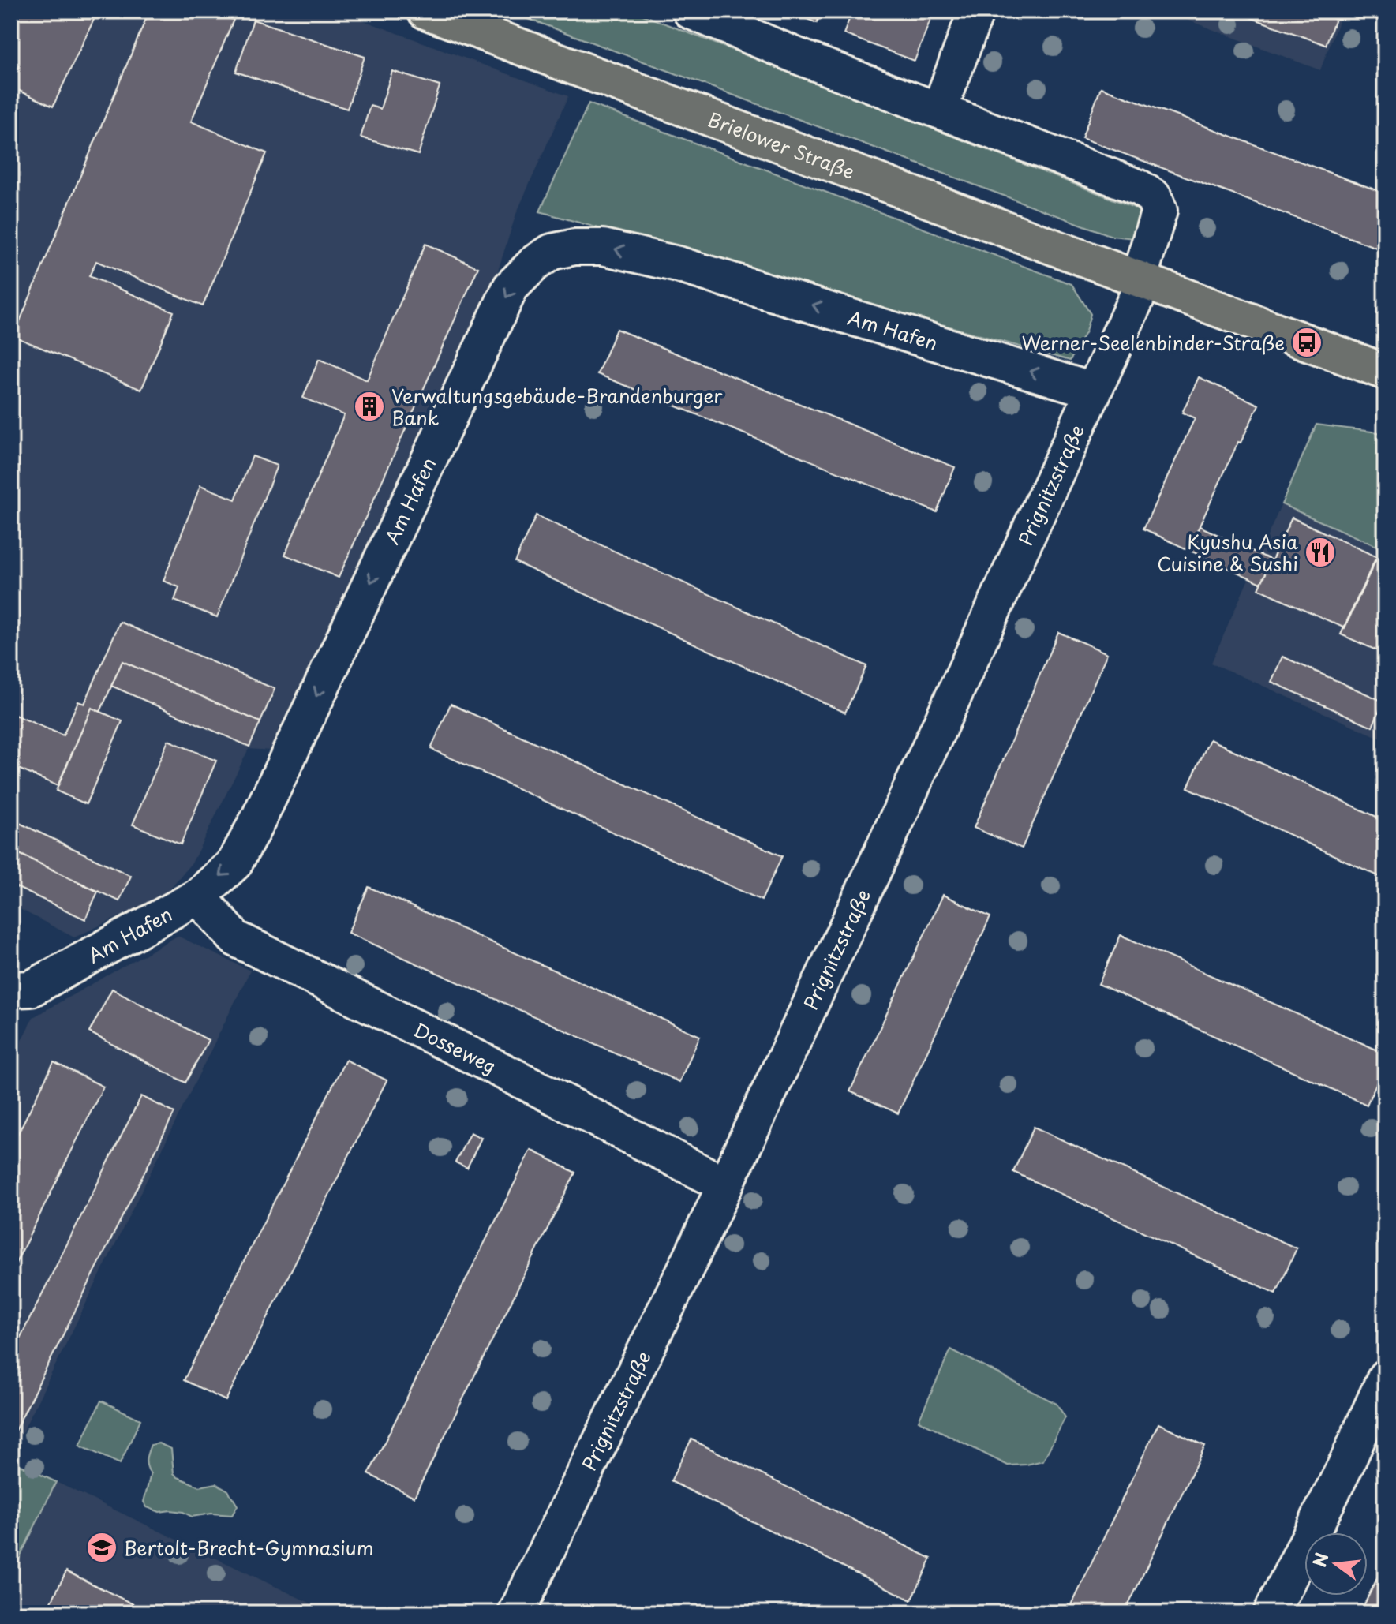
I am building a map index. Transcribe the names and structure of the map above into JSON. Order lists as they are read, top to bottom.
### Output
{
  "streets": {
    "main road": ["Brielower Straße"],
    "street": ["Am Hafen", "Prignitzstraße", "Dosseweg"]
  },
  "crossings": [
    ["Brielower Straße", "Prignitzstraße"],
    ["Am Hafen", "Prignitzstraße"],
    ["Am Hafen", "Dosseweg"],
    ["Prignitzstraße", "Dosseweg"]
  ],
  "places": {
    "bus stop": ["Werner-Seelenbinder-Straße"],
    "building": ["Verwaltungsgebäude-Brandenburger Bank"],
    "restaurant": ["Kyushu Asia Cuisine & Sushi"],
    "school or university": ["Bertolt-Brecht-Gymnasium"]
  },
  "north": "left"
}
